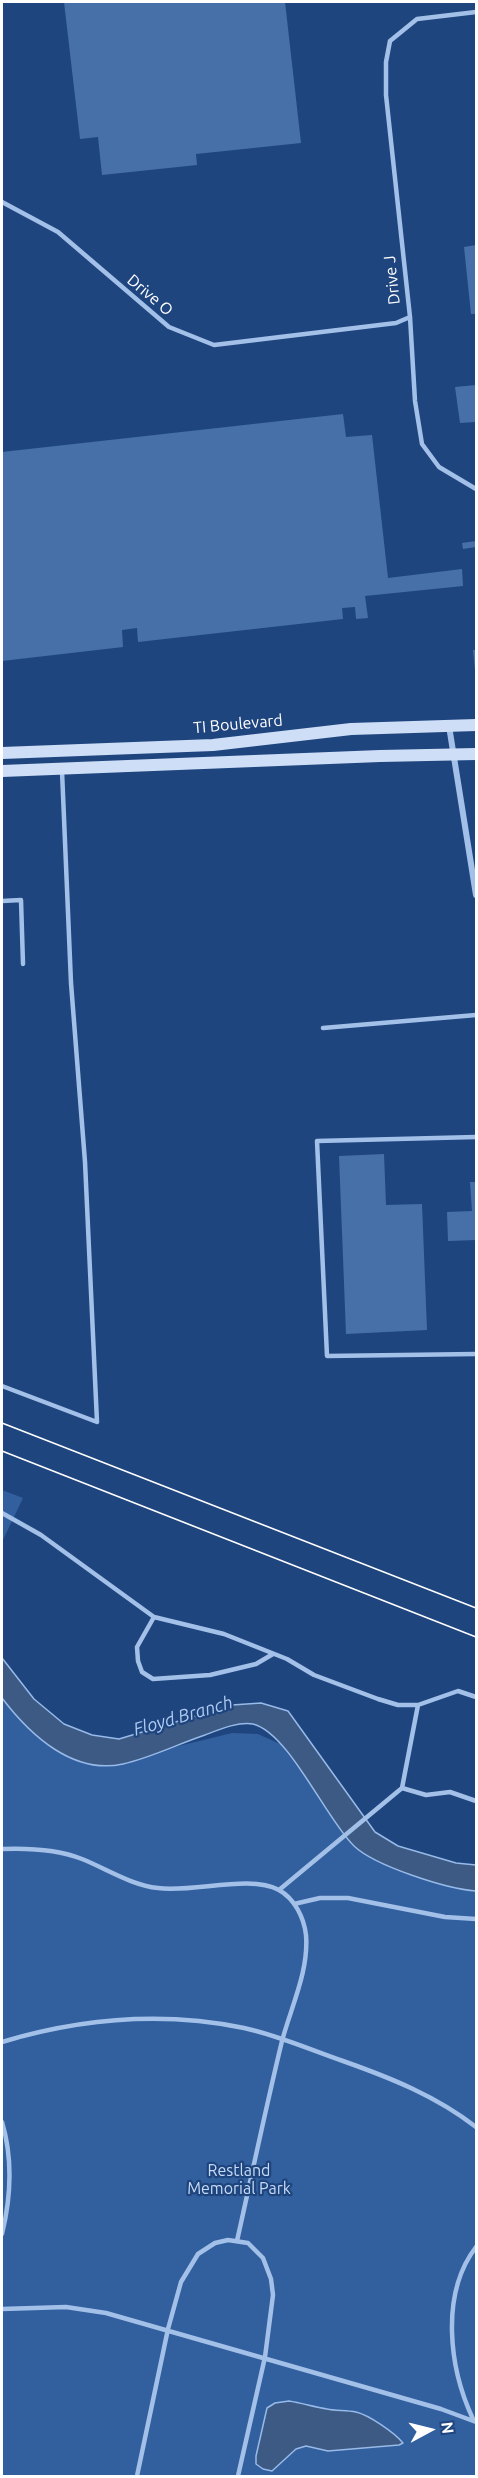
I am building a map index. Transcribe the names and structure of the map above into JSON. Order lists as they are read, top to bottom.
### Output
{
  "streets": {
    "street": ["TI Boulevard"],
    "lane": ["Drive J", "Drive O"]
  },
  "crossings": [
    ["Drive J", "Drive O"]
  ],
  "water": ["Floyd Branch"],
  "parks": ["Restland Memorial Park"],
  "north": "right"
}
